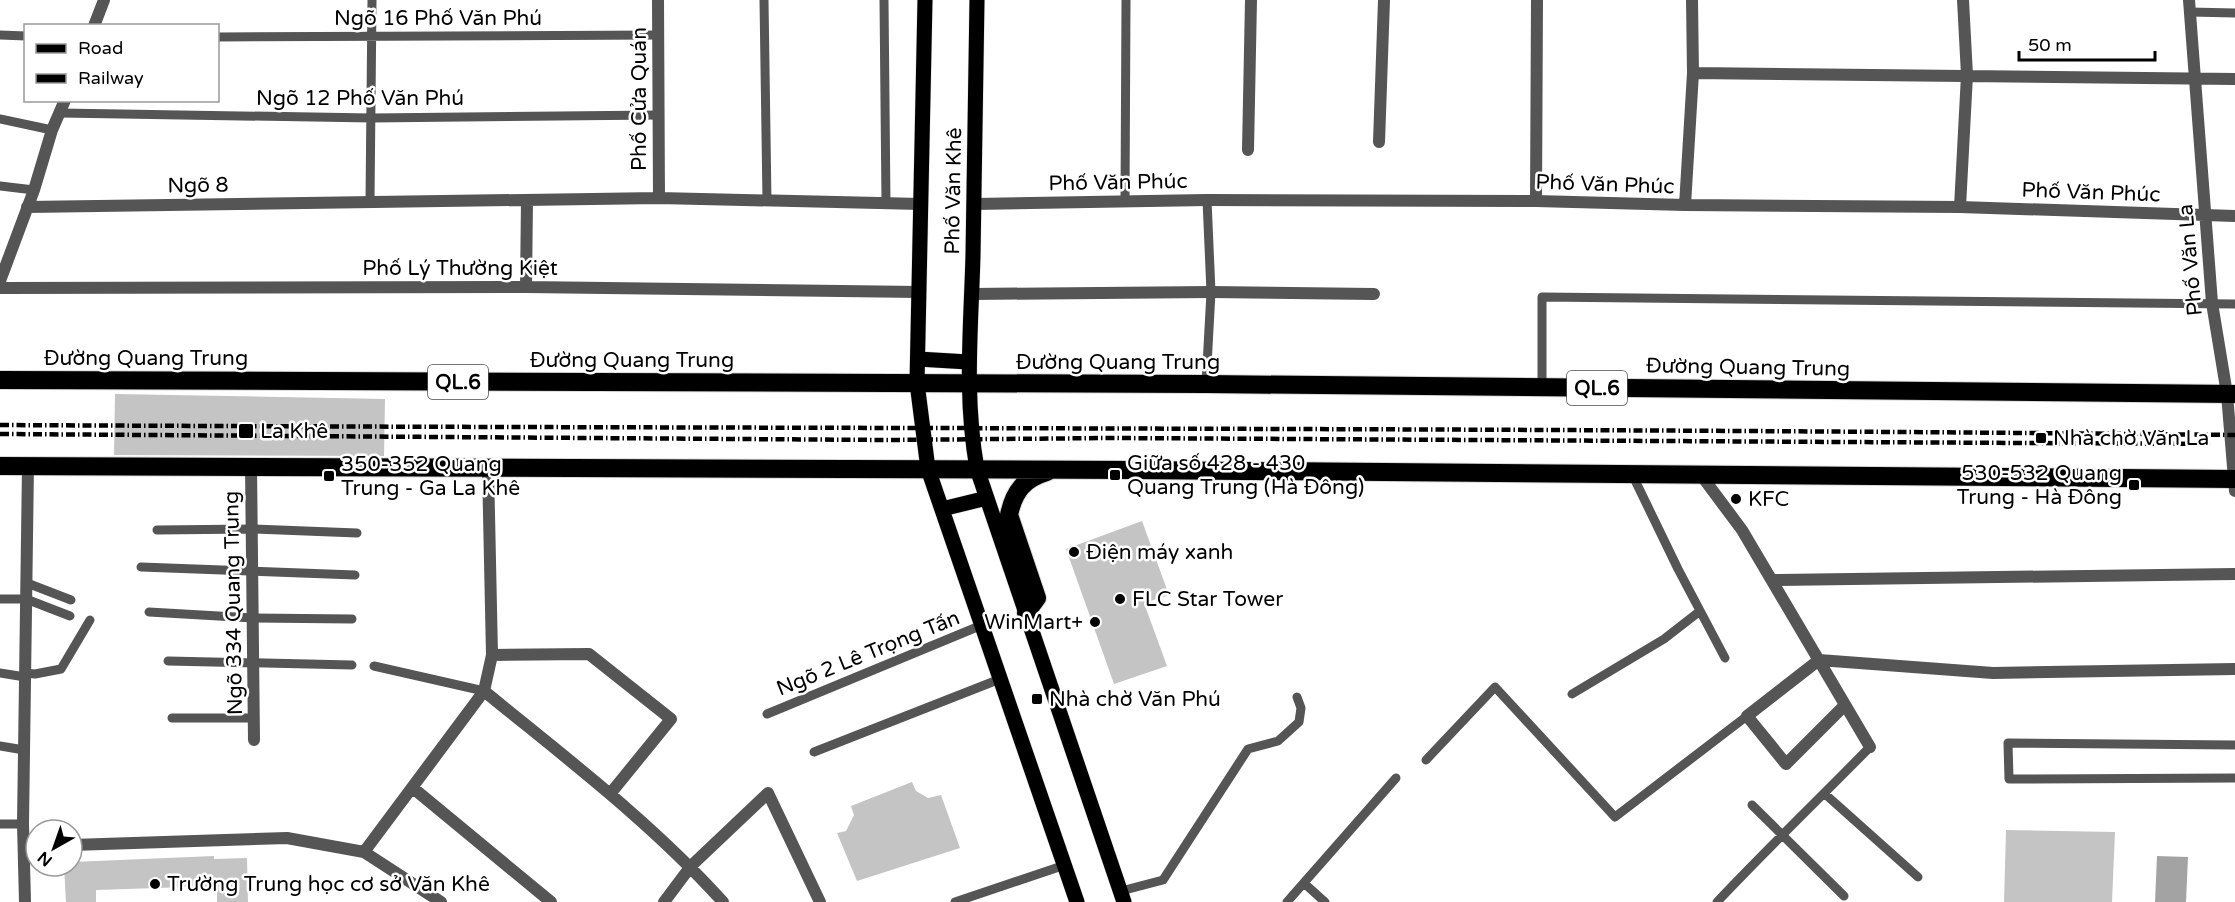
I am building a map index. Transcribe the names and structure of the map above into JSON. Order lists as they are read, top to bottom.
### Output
{
  "streets": {
    "highway": ["Đường Quang Trung", "QL.6"],
    "main road": ["Phố Văn Khê"],
    "street": [
      "Phố Cửa Quán",
      "Phố Văn Phúc",
      "Ngõ 8",
      "Phố Văn La",
      "Phố Lý Thường Kiệt",
      "Ngõ 334 Quang Trung"
    ],
    "lane": ["Ngõ 16 Phố Văn Phú", "Ngõ 12 Phố Văn Phú", "Ngõ 2 Lê Trọng Tấn"]
  },
  "crossings": [
    ["Ngõ 16 Phố Văn Phú", "Phố Cửa Quán"],
    ["Ngõ 12 Phố Văn Phú", "Phố Cửa Quán"],
    ["Phố Cửa Quán", "Ngõ 8"],
    ["Phố Văn Phúc", "Phố Văn Khê"],
    ["Phố Văn Phúc", "Phố Văn La"],
    ["Ngõ 8", "Phố Văn Khê"],
    ["Phố Văn Khê", "Phố Lý Thường Kiệt"],
    ["Phố Văn Khê", "Đường Quang Trung"],
    ["Phố Văn Khê", "Ngõ 2 Lê Trọng Tấn"],
    ["Phố Văn La", "Đường Quang Trung"]
  ],
  "places": {
    "transit": [
      "La Khê",
      "Nhà chờ Văn La",
      "Giữa số 428 - 430 Quang Trung (Hà Đông)",
      "350-352 Quang Trung - Ga La Khê",
      "530-532 Quang Trung - Hà Đông",
      "Nhà chờ Văn Phú"
    ],
    "other": [
      "KFC",
      "Điện máy xanh",
      "FLC Star Tower",
      "WinMart+",
      "Trường Trung học cơ sở Văn Khê"
    ]
  },
  "legend": ["Road", "Railway"],
  "scale_bar": "50 m",
  "north": "bottom left"
}
